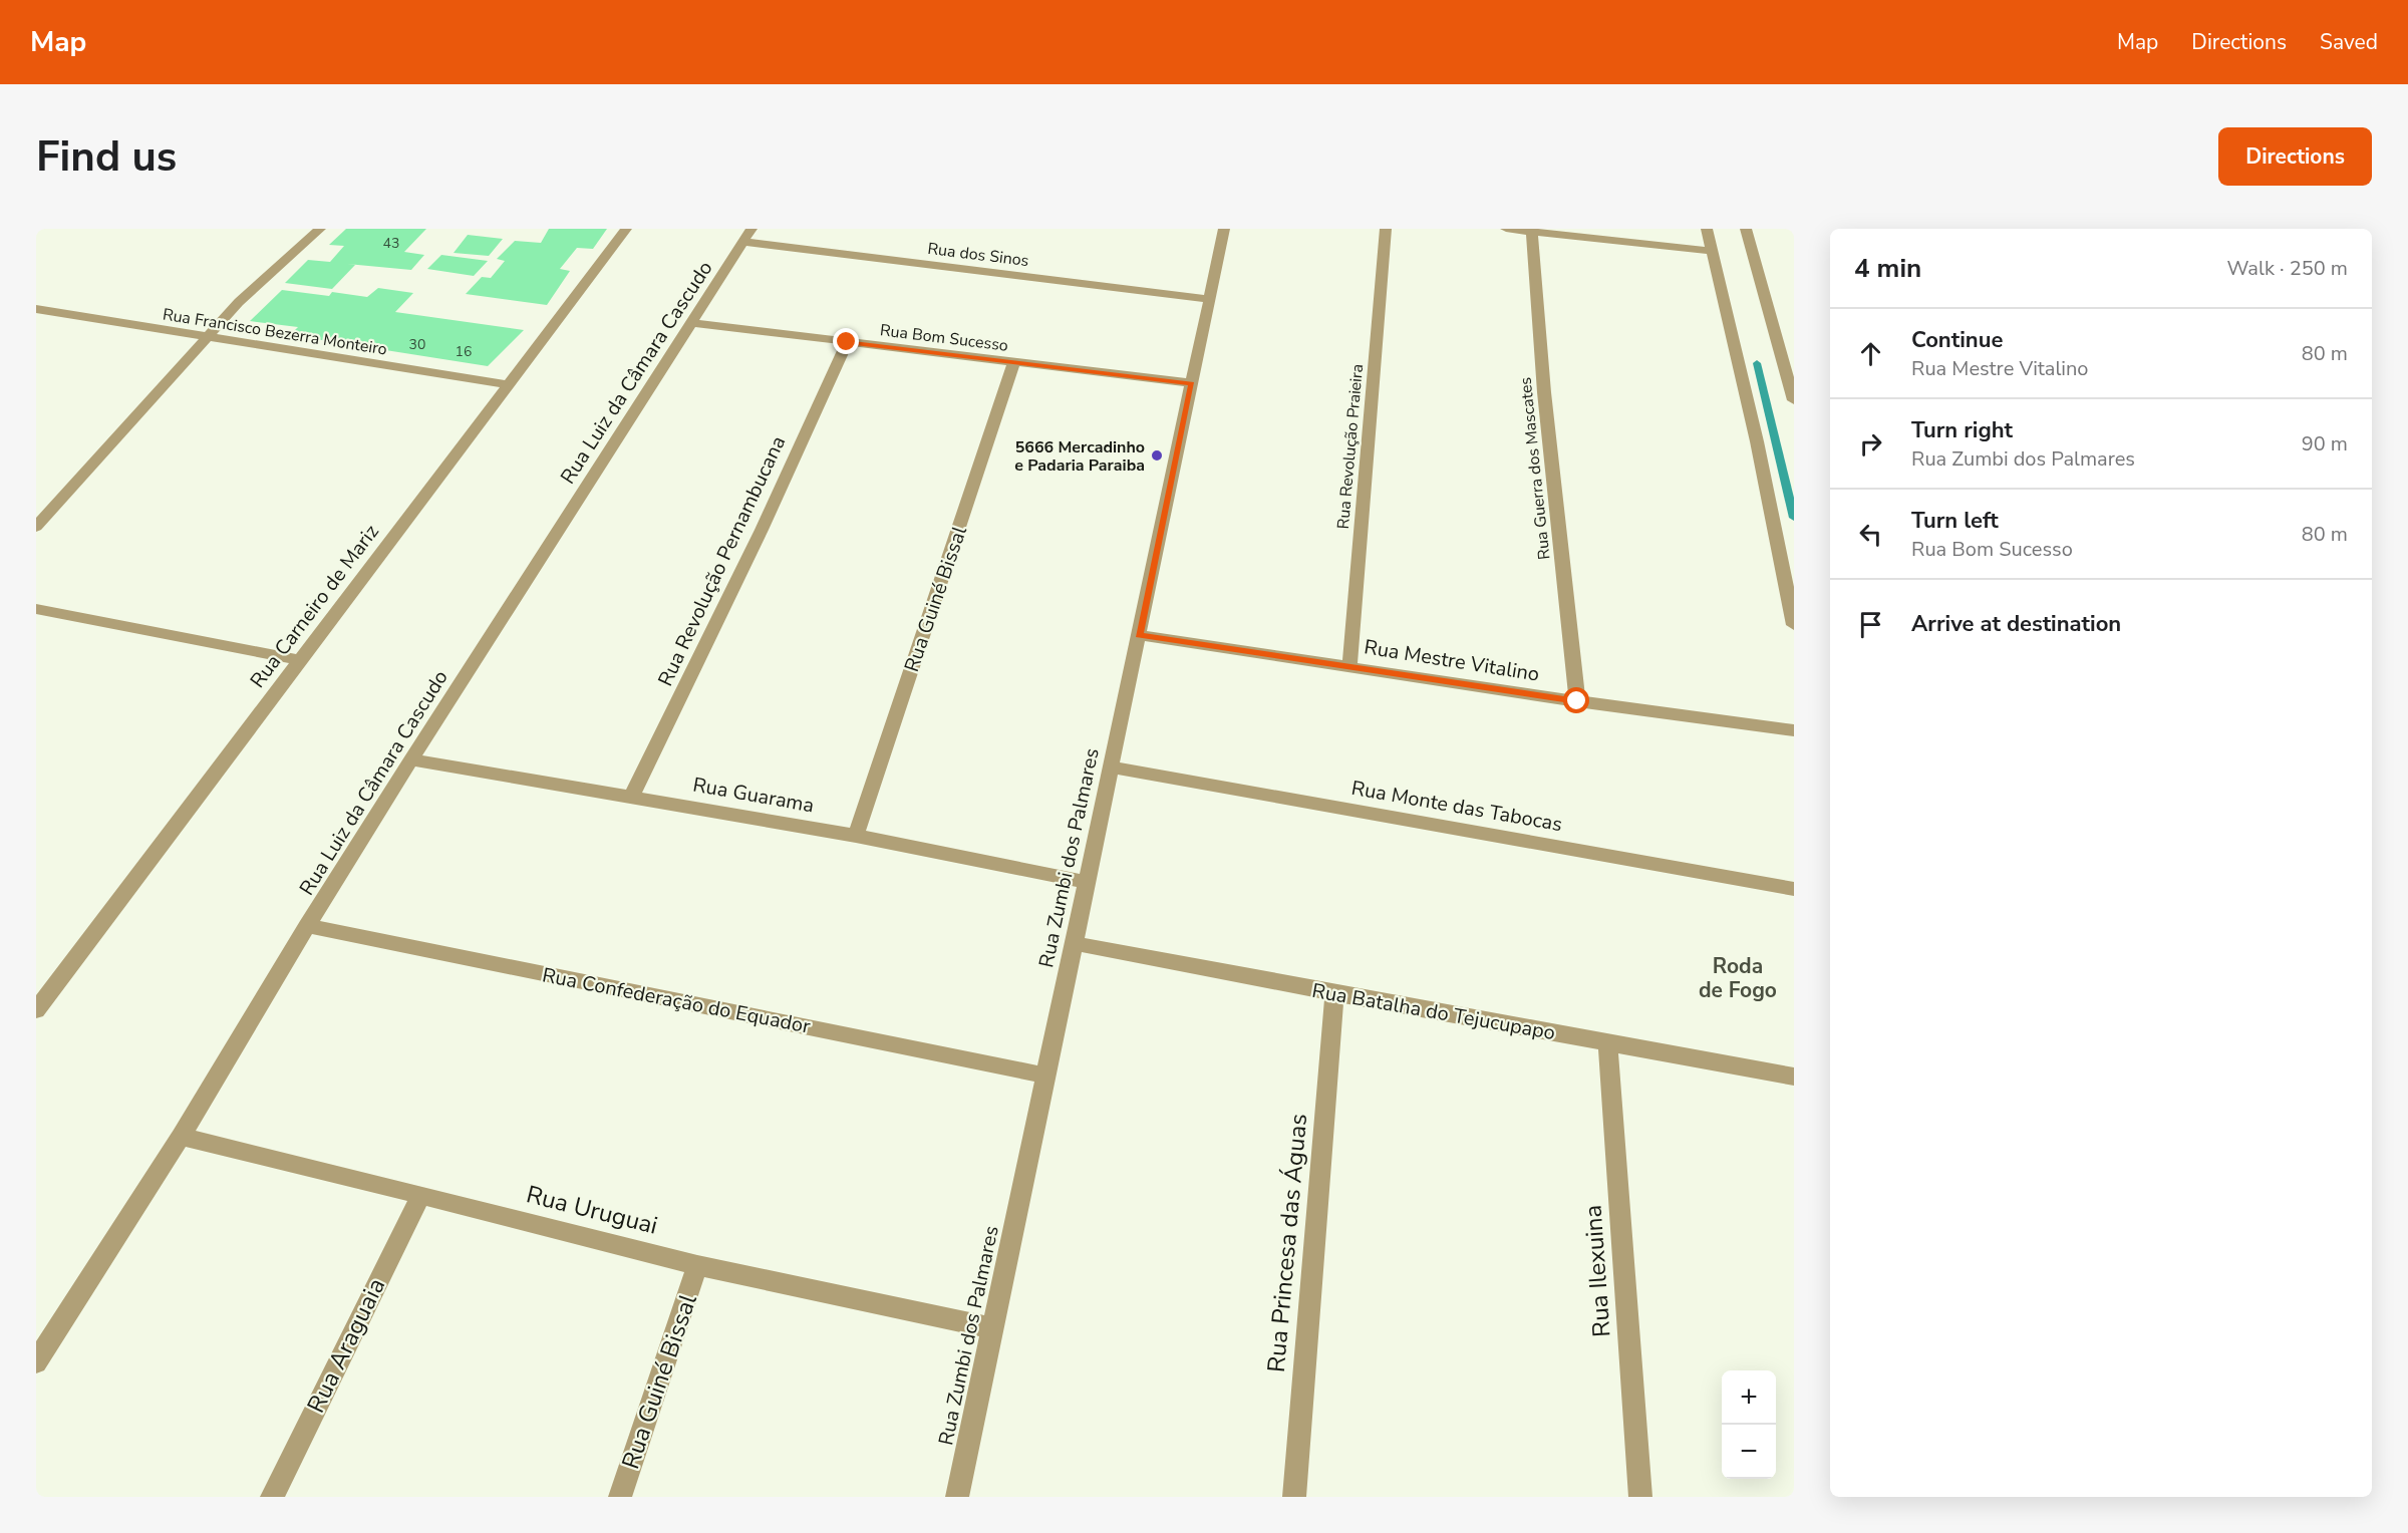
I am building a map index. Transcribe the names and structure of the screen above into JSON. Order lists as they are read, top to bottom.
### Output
{
  "streets": {
    "street": [
      "Rua dos Sinos",
      "Rua Francisco Bezerra Monteiro",
      "Rua Bom Sucesso",
      "Rua Luiz da Câmara Cascudo",
      "Rua Revolução Praieira",
      "Rua Guerra dos Mascates",
      "Rua Revolução Pernambucana",
      "Rua Guiné Bissal",
      "Rua Carneiro de Mariz",
      "Rua Mestre Vitalino",
      "Rua Guarama",
      "Rua Monte das Tabocas",
      "Rua Zumbi dos Palmares",
      "Rua Confederação do Equador",
      "Rua Batalha do Tejucupapo",
      "Rua Uruguai",
      "Rua Princesa das Águas",
      "Rua Ilexuina",
      "Rua Araguaia"
    ]
  },
  "crossings": [
    ["Rua dos Sinos", "Rua Luiz da Câmara Cascudo"],
    ["Rua dos Sinos", "Rua Zumbi dos Palmares"],
    ["Rua Francisco Bezerra Monteiro", "Rua Carneiro de Mariz"],
    ["Rua Bom Sucesso", "Rua Luiz da Câmara Cascudo"],
    ["Rua Bom Sucesso", "Rua Revolução Pernambucana"],
    ["Rua Bom Sucesso", "Rua Guiné Bissal"],
    ["Rua Bom Sucesso", "Rua Zumbi dos Palmares"],
    ["Rua Luiz da Câmara Cascudo", "Rua Guarama"],
    ["Rua Luiz da Câmara Cascudo", "Rua Confederação do Equador"],
    ["Rua Luiz da Câmara Cascudo", "Rua Uruguai"],
    ["Rua Revolução Praieira", "Rua Mestre Vitalino"],
    ["Rua Guerra dos Mascates", "Rua Mestre Vitalino"],
    ["Rua Revolução Pernambucana", "Rua Guarama"],
    ["Rua Guiné Bissal", "Rua Guarama"],
    ["Rua Guiné Bissal", "Rua Uruguai"],
    ["Rua Mestre Vitalino", "Rua Zumbi dos Palmares"],
    ["Rua Guarama", "Rua Zumbi dos Palmares"],
    ["Rua Monte das Tabocas", "Rua Zumbi dos Palmares"],
    ["Rua Zumbi dos Palmares", "Rua Confederação do Equador"],
    ["Rua Zumbi dos Palmares", "Rua Batalha do Tejucupapo"],
    ["Rua Zumbi dos Palmares", "Rua Uruguai"],
    ["Rua Batalha do Tejucupapo", "Rua Princesa das Águas"],
    ["Rua Batalha do Tejucupapo", "Rua Ilexuina"],
    ["Rua Uruguai", "Rua Araguaia"]
  ],
  "districts": ["Roda de Fogo"],
  "places": ["5666 Mercadinho e Padaria Paraiba"],
  "house_numbers": ["43", "30", "16"],
  "page": {
    "header": "Map",
    "nav": ["Map", "Directions", "Saved"],
    "buttons": "Directions",
    "title": "Find us",
    "heading": ["4 min", "Walk · 250 m"],
    "list": [
      ["Continue", "Rua Mestre Vitalino", "80 m"],
      ["Turn right", "Rua Zumbi dos Palmares", "90 m"],
      ["Turn left", "Rua Bom Sucesso", "80 m"],
      "Arrive at destination"
    ],
    "map_buttons": ["+", "−"]
  }
}
